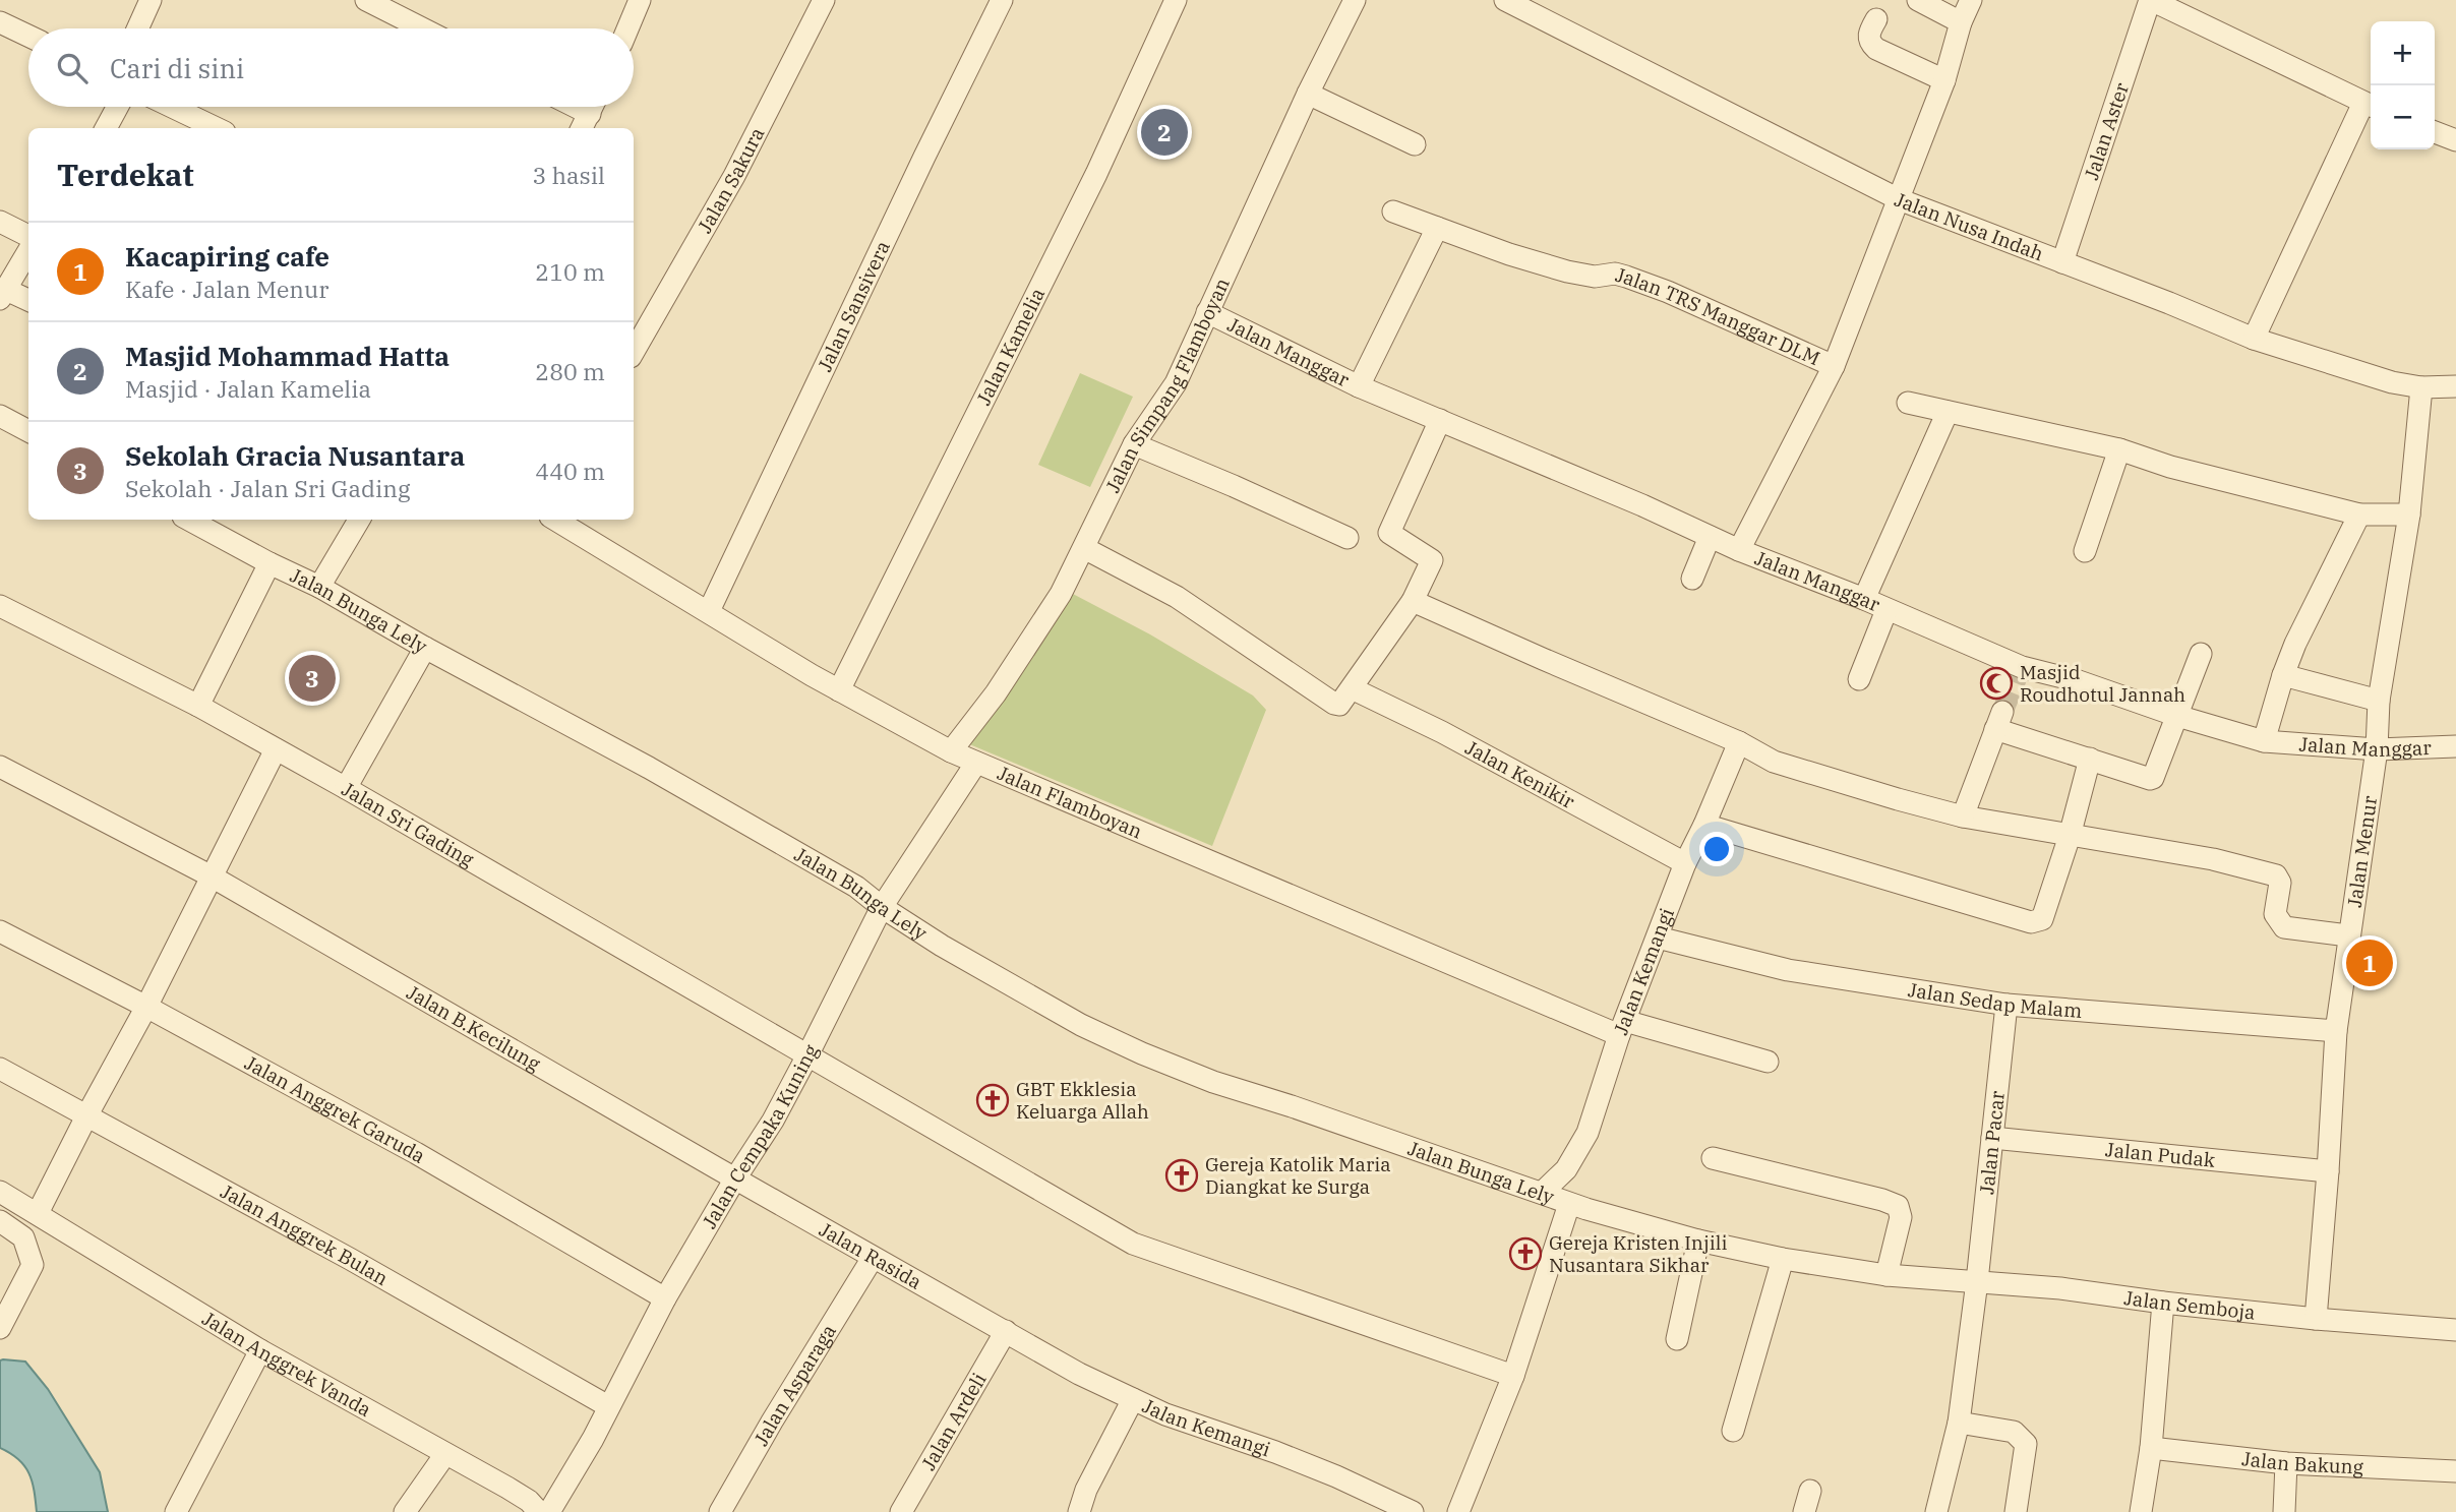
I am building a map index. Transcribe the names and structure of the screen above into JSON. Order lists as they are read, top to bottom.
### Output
{
  "streets": {
    "street": [
      "Jalan Aster",
      "Jalan Sakura",
      "Jalan Nusa Indah",
      "Jalan Sansivera",
      "Jalan TRS Manggar DLM",
      "Jalan Kamelia",
      "Jalan Manggar",
      "Jalan Simpang Flamboyan",
      "Jalan Bunga Lely",
      "Jalan Kenikir",
      "Jalan Flamboyan",
      "Jalan Sri Gading",
      "Jalan Menur",
      "Jalan Kemangi",
      "Jalan Sedap Malam",
      "Jalan B.Kecilung",
      "Jalan Anggrek Garuda",
      "Jalan Cempaka Kuning",
      "Jalan Pacar",
      "Jalan Pudak",
      "Jalan Anggrek Bulan",
      "Jalan Rasida",
      "Jalan Semboja",
      "Jalan Anggrek Vanda",
      "Jalan Asparaga",
      "Jalan Ardeli",
      "Jalan Bakung"
    ]
  },
  "crossings": [
    ["Jalan Aster", "Jalan Nusa Indah"],
    ["Jalan Nusa Indah", "Jalan Menur"],
    ["Jalan Sansivera", "Jalan Flamboyan"],
    ["Jalan Kamelia", "Jalan Flamboyan"],
    ["Jalan Manggar", "Jalan Simpang Flamboyan"],
    ["Jalan Manggar", "Jalan Menur"],
    ["Jalan Simpang Flamboyan", "Jalan Flamboyan"],
    ["Jalan Bunga Lely", "Jalan Kemangi"],
    ["Jalan Bunga Lely", "Jalan Cempaka Kuning"],
    ["Jalan Bunga Lely", "Jalan Semboja"],
    ["Jalan Kenikir", "Jalan Kemangi"],
    ["Jalan Flamboyan", "Jalan Kemangi"],
    ["Jalan Flamboyan", "Jalan Cempaka Kuning"],
    ["Jalan Sri Gading", "Jalan Cempaka Kuning"],
    ["Jalan Menur", "Jalan Sedap Malam"],
    ["Jalan Menur", "Jalan Pudak"],
    ["Jalan Menur", "Jalan Semboja"],
    ["Jalan Kemangi", "Jalan Sedap Malam"],
    ["Jalan Kemangi", "Jalan Rasida"],
    ["Jalan Kemangi", "Jalan Ardeli"],
    ["Jalan Sedap Malam", "Jalan Pacar"],
    ["Jalan B.Kecilung", "Jalan Cempaka Kuning"],
    ["Jalan B.Kecilung", "Jalan Rasida"],
    ["Jalan Anggrek Garuda", "Jalan Cempaka Kuning"],
    ["Jalan Cempaka Kuning", "Jalan Anggrek Bulan"],
    ["Jalan Cempaka Kuning", "Jalan Rasida"],
    ["Jalan Pacar", "Jalan Pudak"],
    ["Jalan Pacar", "Jalan Semboja"],
    ["Jalan Rasida", "Jalan Asparaga"],
    ["Jalan Rasida", "Jalan Ardeli"]
  ],
  "places": {
    "mosque": ["Masjid Roudhotul Jannah"],
    "church": ["GBT Ekklesia Keluarga Allah", "Gereja Katolik Maria Diangkat ke Surga", "Gereja Kristen Injili Nusantara Sikhar"]
  },
  "page": {
    "map_buttons": ["+", "−"],
    "search": "Cari di sini",
    "pins": ["2", "3", "1"],
    "heading": ["Terdekat", "3 hasil"],
    "list": [
      {
        "mark": "1",
        "name": "Kacapiring cafe",
        "note": "Kafe · Jalan Menur",
        "value": "210 m"
      },
      {
        "mark": "2",
        "name": "Masjid Mohammad Hatta",
        "note": "Masjid · Jalan Kamelia",
        "value": "280 m"
      },
      {
        "mark": "3",
        "name": "Sekolah Gracia Nusantara",
        "note": "Sekolah · Jalan Sri Gading",
        "value": "440 m"
      }
    ]
  }
}
